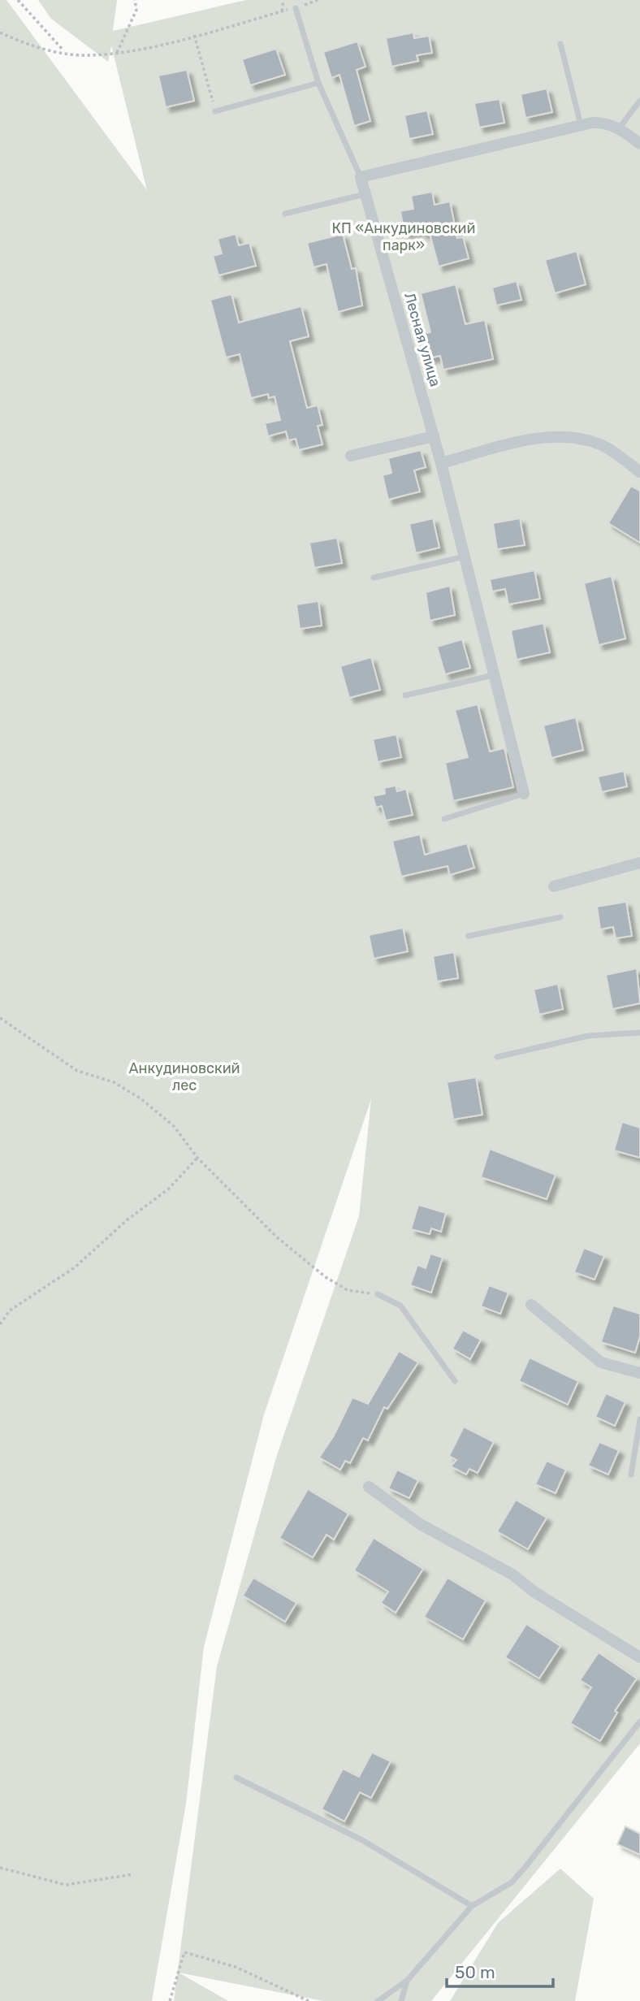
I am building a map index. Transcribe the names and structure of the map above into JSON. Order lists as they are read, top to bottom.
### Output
{
  "streets": {
    "street": ["Лесная улица"]
  },
  "parks": ["КП «Анкудиновский парк»", "Анкудиновский лес"],
  "scale_bar": "50 m"
}
